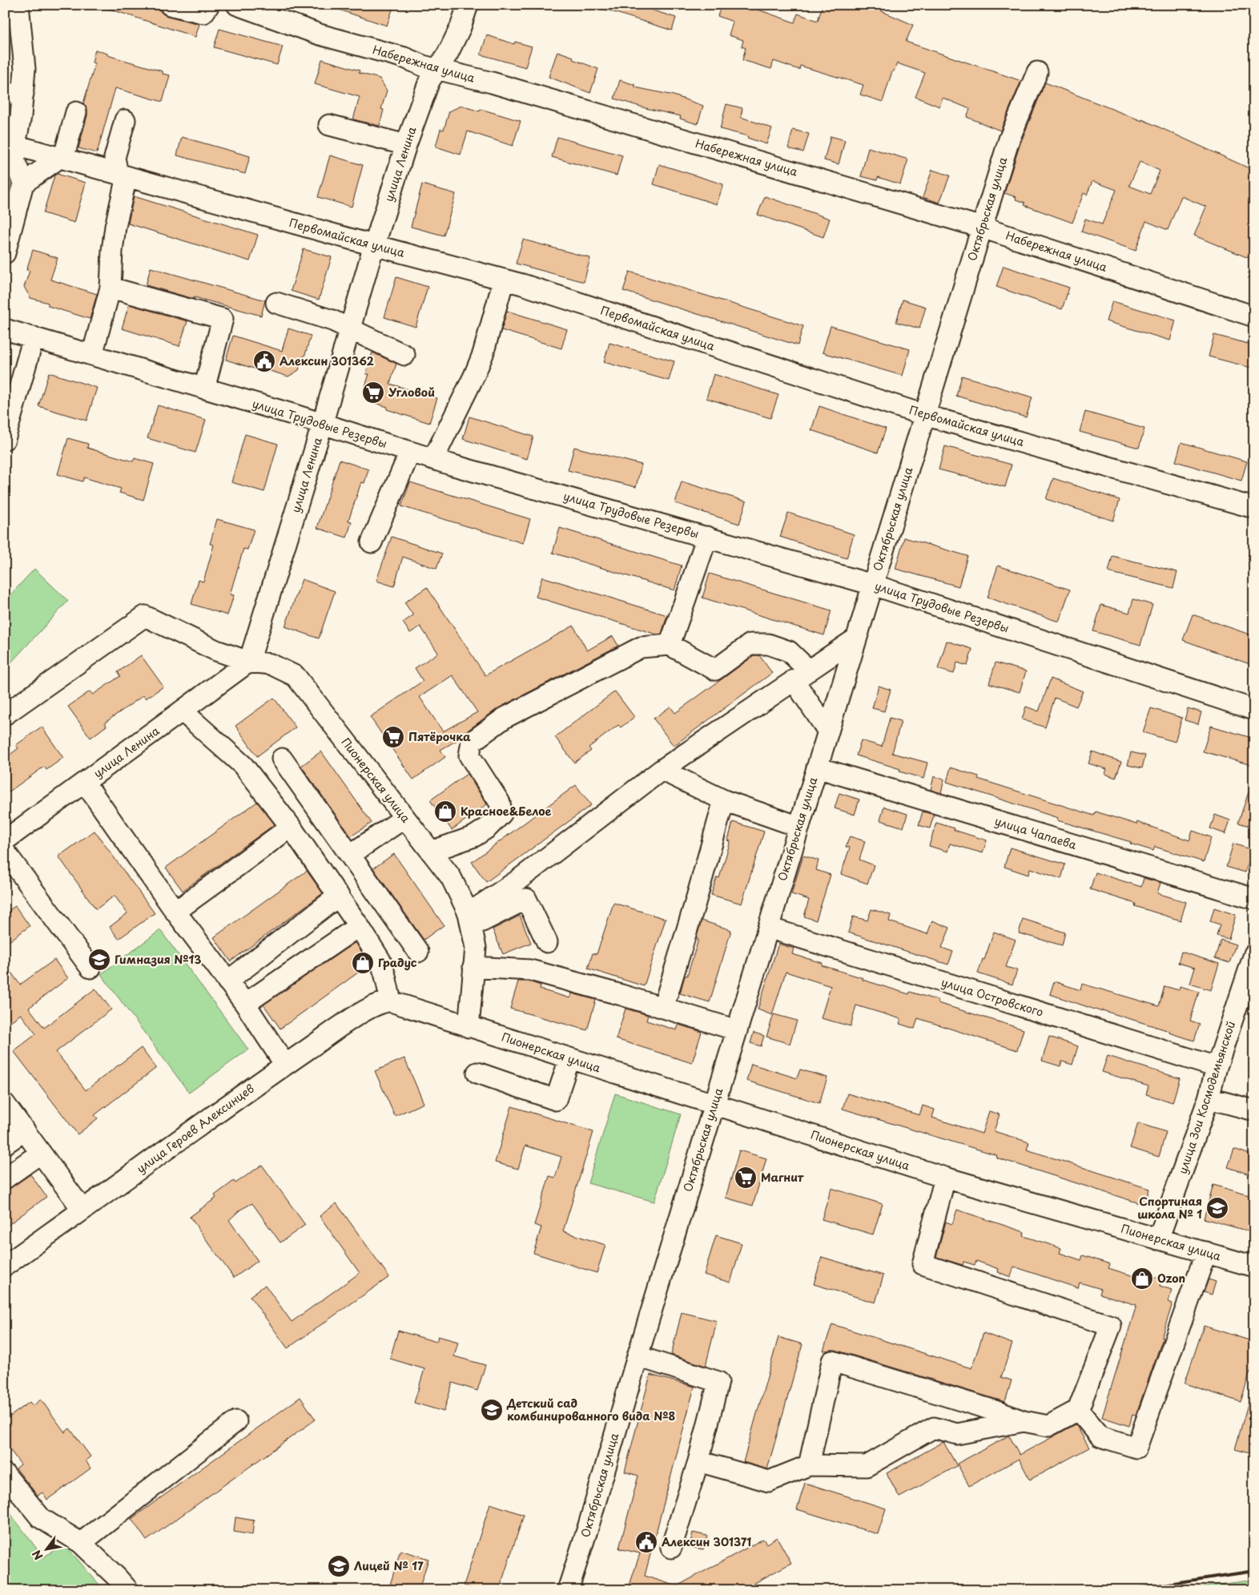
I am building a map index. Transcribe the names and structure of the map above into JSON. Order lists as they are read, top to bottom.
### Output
{
  "streets": {
    "street": [
      "Набережная улица",
      "улица Ленина",
      "Октябрьская улица",
      "Первомайская улица",
      "улица Трудовые Резервы",
      "Пионерская улица",
      "улица Чапаева",
      "улица Островского",
      "улица Зои Космодемьянской",
      "улица Героев Алексинцев"
    ]
  },
  "crossings": [
    ["Набережная улица", "улица Ленина"],
    ["Набережная улица", "Октябрьская улица"],
    ["улица Ленина", "Первомайская улица"],
    ["улица Ленина", "улица Трудовые Резервы"],
    ["улица Ленина", "Пионерская улица"],
    ["Октябрьская улица", "Первомайская улица"],
    ["Октябрьская улица", "улица Трудовые Резервы"],
    ["Октябрьская улица", "Пионерская улица"],
    ["Октябрьская улица", "улица Чапаева"],
    ["Октябрьская улица", "улица Островского"],
    ["Пионерская улица", "улица Зои Космодемьянской"],
    ["Пионерская улица", "улица Героев Алексинцев"],
    ["улица Островского", "улица Зои Космодемьянской"]
  ],
  "places": {
    "public building": ["Алексин 301362", "Алексин 301371"],
    "supermarket": ["Угловой", "Пятёрочка", "Магнит"],
    "shop": ["Красное&Белое", "Градус", "Ozon"],
    "school or university": [
      "Гимназия №13",
      "Спортиная школа № 1",
      "Детский сад комбинированного вида №8",
      "Лицей № 17"
    ]
  },
  "north": "bottom left"
}
